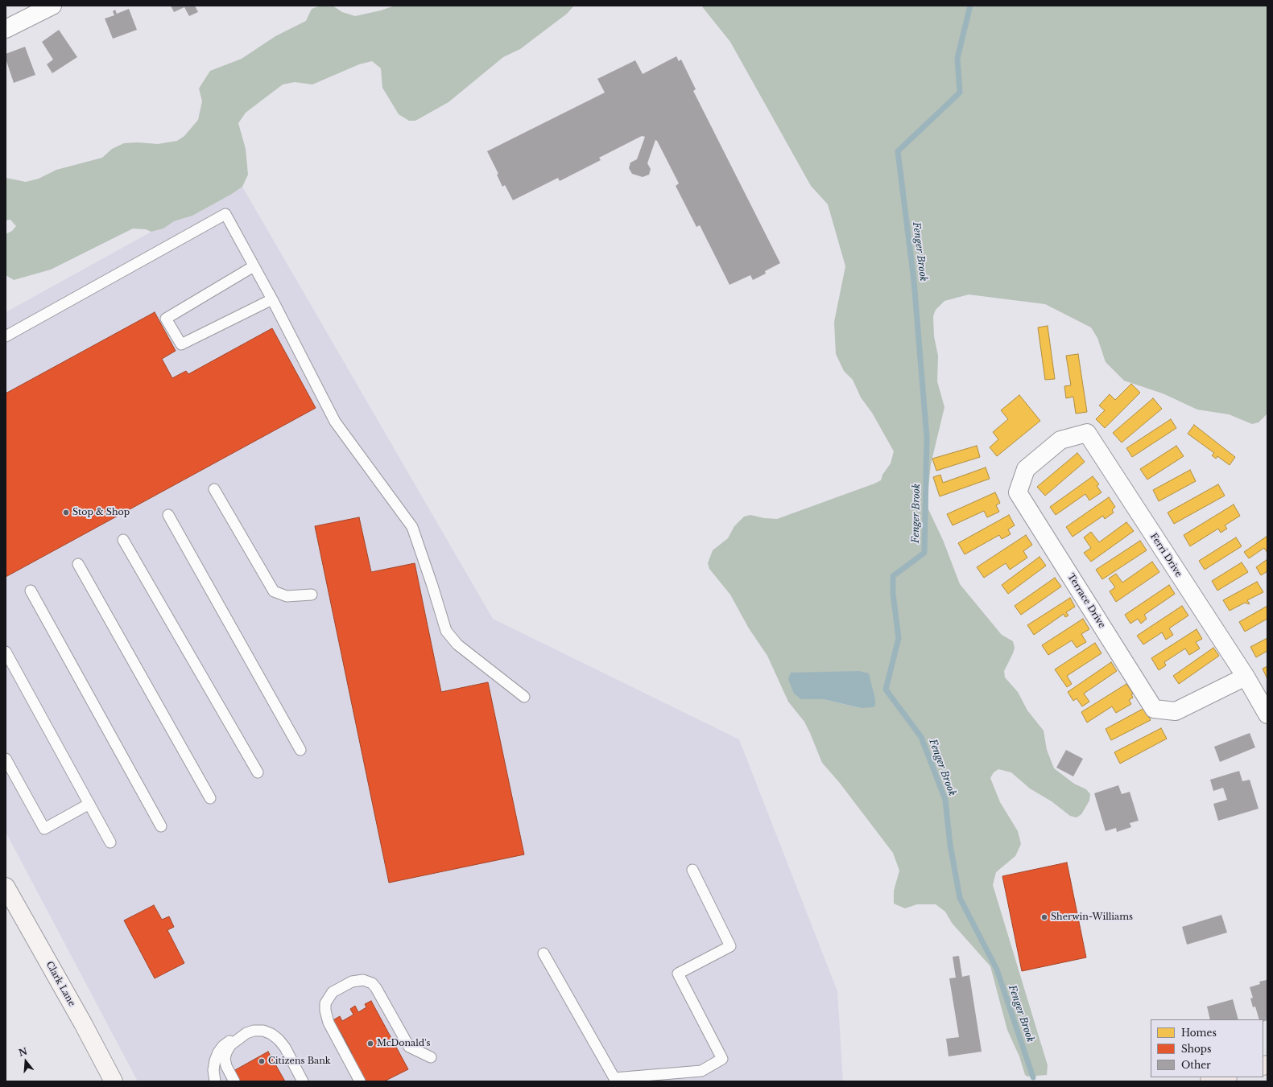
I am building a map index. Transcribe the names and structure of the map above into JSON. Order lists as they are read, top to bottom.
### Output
{
  "streets": {
    "main road": ["Clark Lane"],
    "street": ["Ferri Drive", "Terrace Drive"]
  },
  "crossings": [
    ["Ferri Drive", "Terrace Drive"]
  ],
  "water": ["Fenger Brook"],
  "places": [
    "Stop & Shop",
    "Sherwin-Williams",
    "McDonald's",
    "Citizens Bank"
  ],
  "legend": ["Homes", "Shops", "Other"],
  "north": "top"
}
